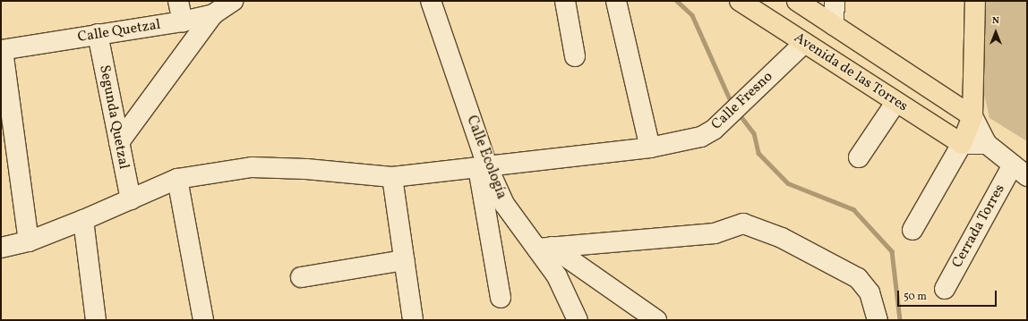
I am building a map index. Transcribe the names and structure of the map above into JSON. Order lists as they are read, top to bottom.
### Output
{
  "streets": {
    "main road": ["Avenida de las Torres"],
    "street": [
      "Calle Quetzal",
      "Calle Fresno",
      "Segunda Quetzal",
      "Calle Ecología",
      "Cerrada Torres"
    ]
  },
  "crossings": [
    ["Calle Quetzal", "Segunda Quetzal"],
    ["Avenida de las Torres", "Calle Fresno"],
    ["Calle Fresno", "Segunda Quetzal"],
    ["Calle Fresno", "Calle Ecología"]
  ],
  "scale_bar": "50 m",
  "north": "top"
}
